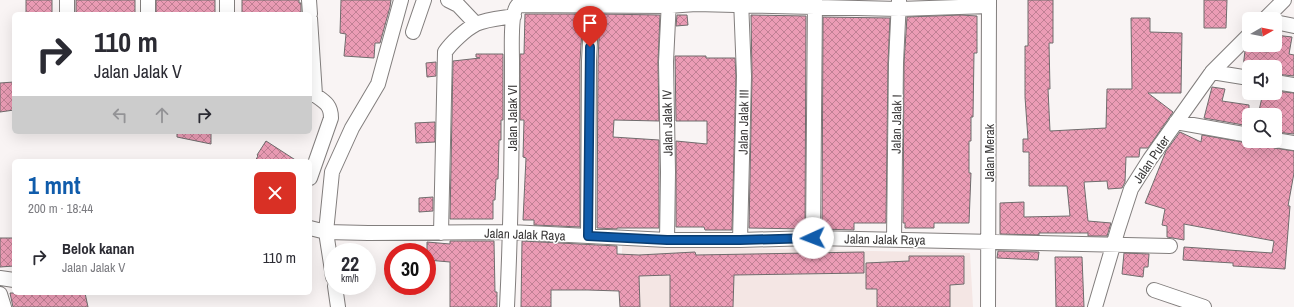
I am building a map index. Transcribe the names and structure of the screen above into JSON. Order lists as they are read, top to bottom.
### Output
{
  "streets": {
    "street": [
      "Jalan Jalak VI",
      "Jalan Jalak III",
      "Jalan Jalak IV",
      "Jalan Jalak I",
      "Jalan Merak",
      "Jalan Puter",
      "Jalan Jalak Raya"
    ]
  },
  "crossings": [
    ["Jalan Jalak VI", "Jalan Jalak Raya"],
    ["Jalan Jalak III", "Jalan Jalak Raya"],
    ["Jalan Jalak IV", "Jalan Jalak Raya"],
    ["Jalan Jalak I", "Jalan Jalak Raya"],
    ["Jalan Merak", "Jalan Jalak Raya"],
    ["Jalan Puter", "Jalan Jalak Raya"]
  ],
  "north": "right",
  "page": {
    "turn": ["110 m", "Jalan Jalak V"],
    "heading": ["1 mnt", "200 m · 18:44"],
    "list": [
      {
        "name": "Belok kanan",
        "note": "Jalan Jalak V",
        "value": "110 m"
      }
    ],
    "speed": "22 km/h",
    "limit": "30"
  }
}
